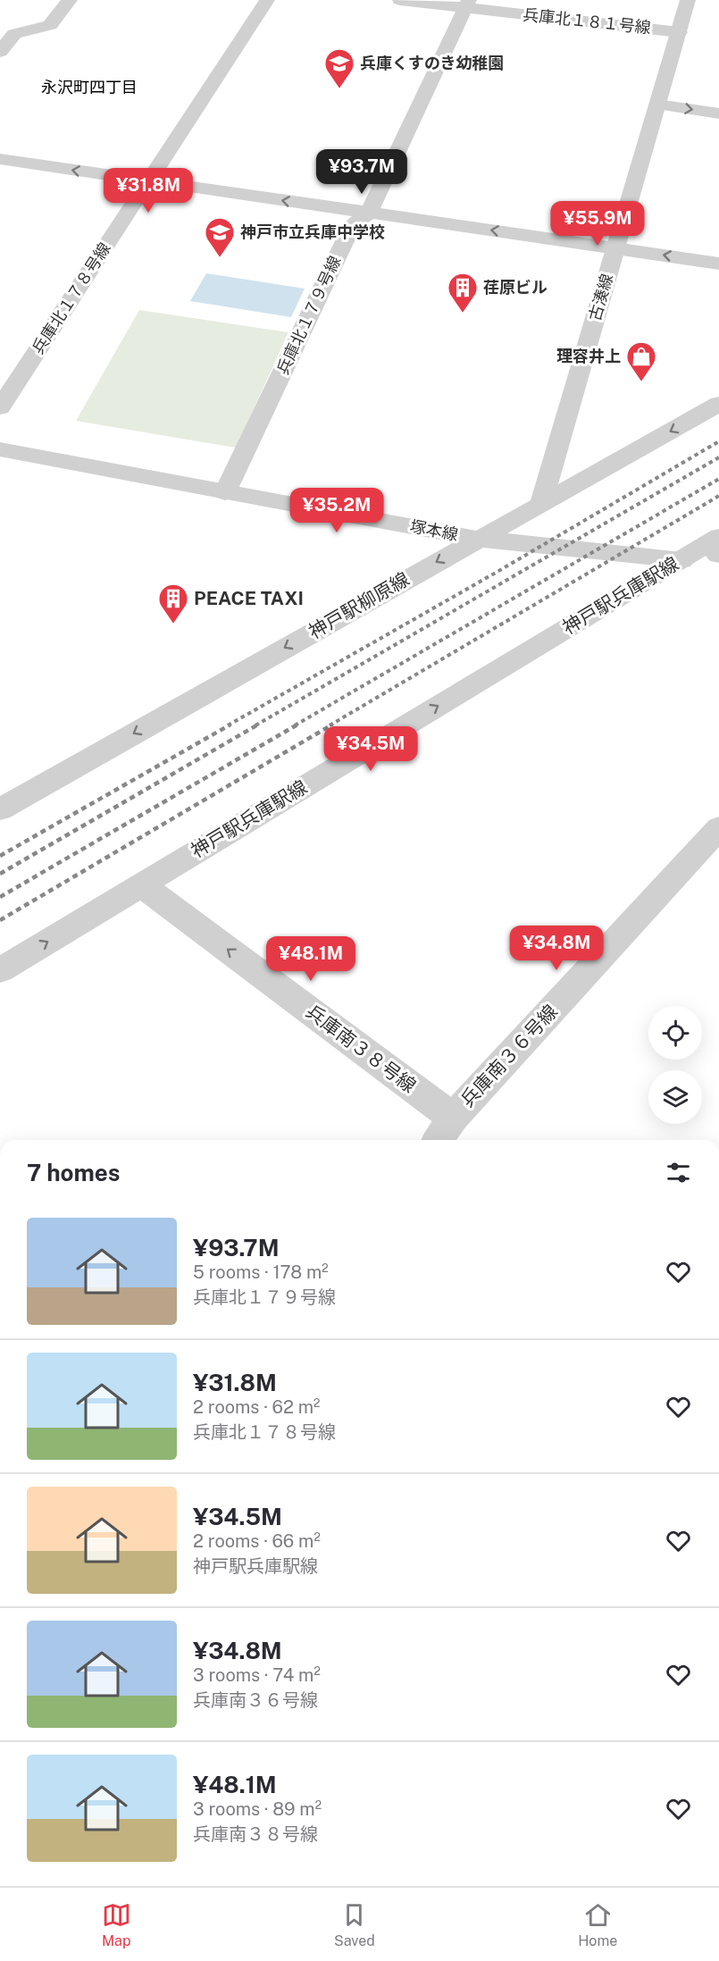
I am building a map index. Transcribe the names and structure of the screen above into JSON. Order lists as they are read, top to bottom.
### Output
{
  "streets": {
    "street": [
      "兵庫北１８１号線",
      "古湊線",
      "兵庫北１７８号線",
      "兵庫北１７９号線",
      "塚本線",
      "神戸駅兵庫駅線",
      "神戸駅柳原線",
      "兵庫南３８号線",
      "兵庫南３６号線"
    ]
  },
  "crossings": [
    ["兵庫北１８１号線", "古湊線"],
    ["兵庫北１８１号線", "兵庫北１７９号線"],
    ["古湊線", "神戸駅柳原線"],
    ["兵庫北１７９号線", "塚本線"],
    ["塚本線", "神戸駅兵庫駅線"],
    ["塚本線", "神戸駅柳原線"],
    ["神戸駅兵庫駅線", "兵庫南３８号線"],
    ["兵庫南３８号線", "兵庫南３６号線"]
  ],
  "one_way": ["神戸駅兵庫駅線", "神戸駅柳原線", "兵庫南３８号線"],
  "districts": ["永沢町四丁目"],
  "places": {
    "school or university": ["兵庫くすのき幼稚園", "神戸市立兵庫中学校"],
    "building": ["荏原ビル", "PEACE TAXI"],
    "shop": ["理容井上"]
  },
  "page": {
    "price": [
      "¥93.7M",
      "¥31.8M",
      "¥55.9M",
      "¥35.2M",
      "¥34.5M",
      "¥34.8M",
      "¥48.1M"
    ],
    "heading": "7 homes",
    "list": [
      {
        "name": "¥93.7M",
        "note": "5 rooms · 178 m² · 兵庫北１７９号線"
      },
      {
        "name": "¥31.8M",
        "note": "2 rooms · 62 m² · 兵庫北１７８号線"
      },
      {
        "name": "¥34.5M",
        "note": "2 rooms · 66 m² · 神戸駅兵庫駅線"
      },
      {
        "name": "¥34.8M",
        "note": "3 rooms · 74 m² · 兵庫南３６号線"
      },
      {
        "name": "¥48.1M",
        "note": "3 rooms · 89 m² · 兵庫南３８号線"
      }
    ],
    "tabs": ["Map", "Saved", "Home"]
  }
}
